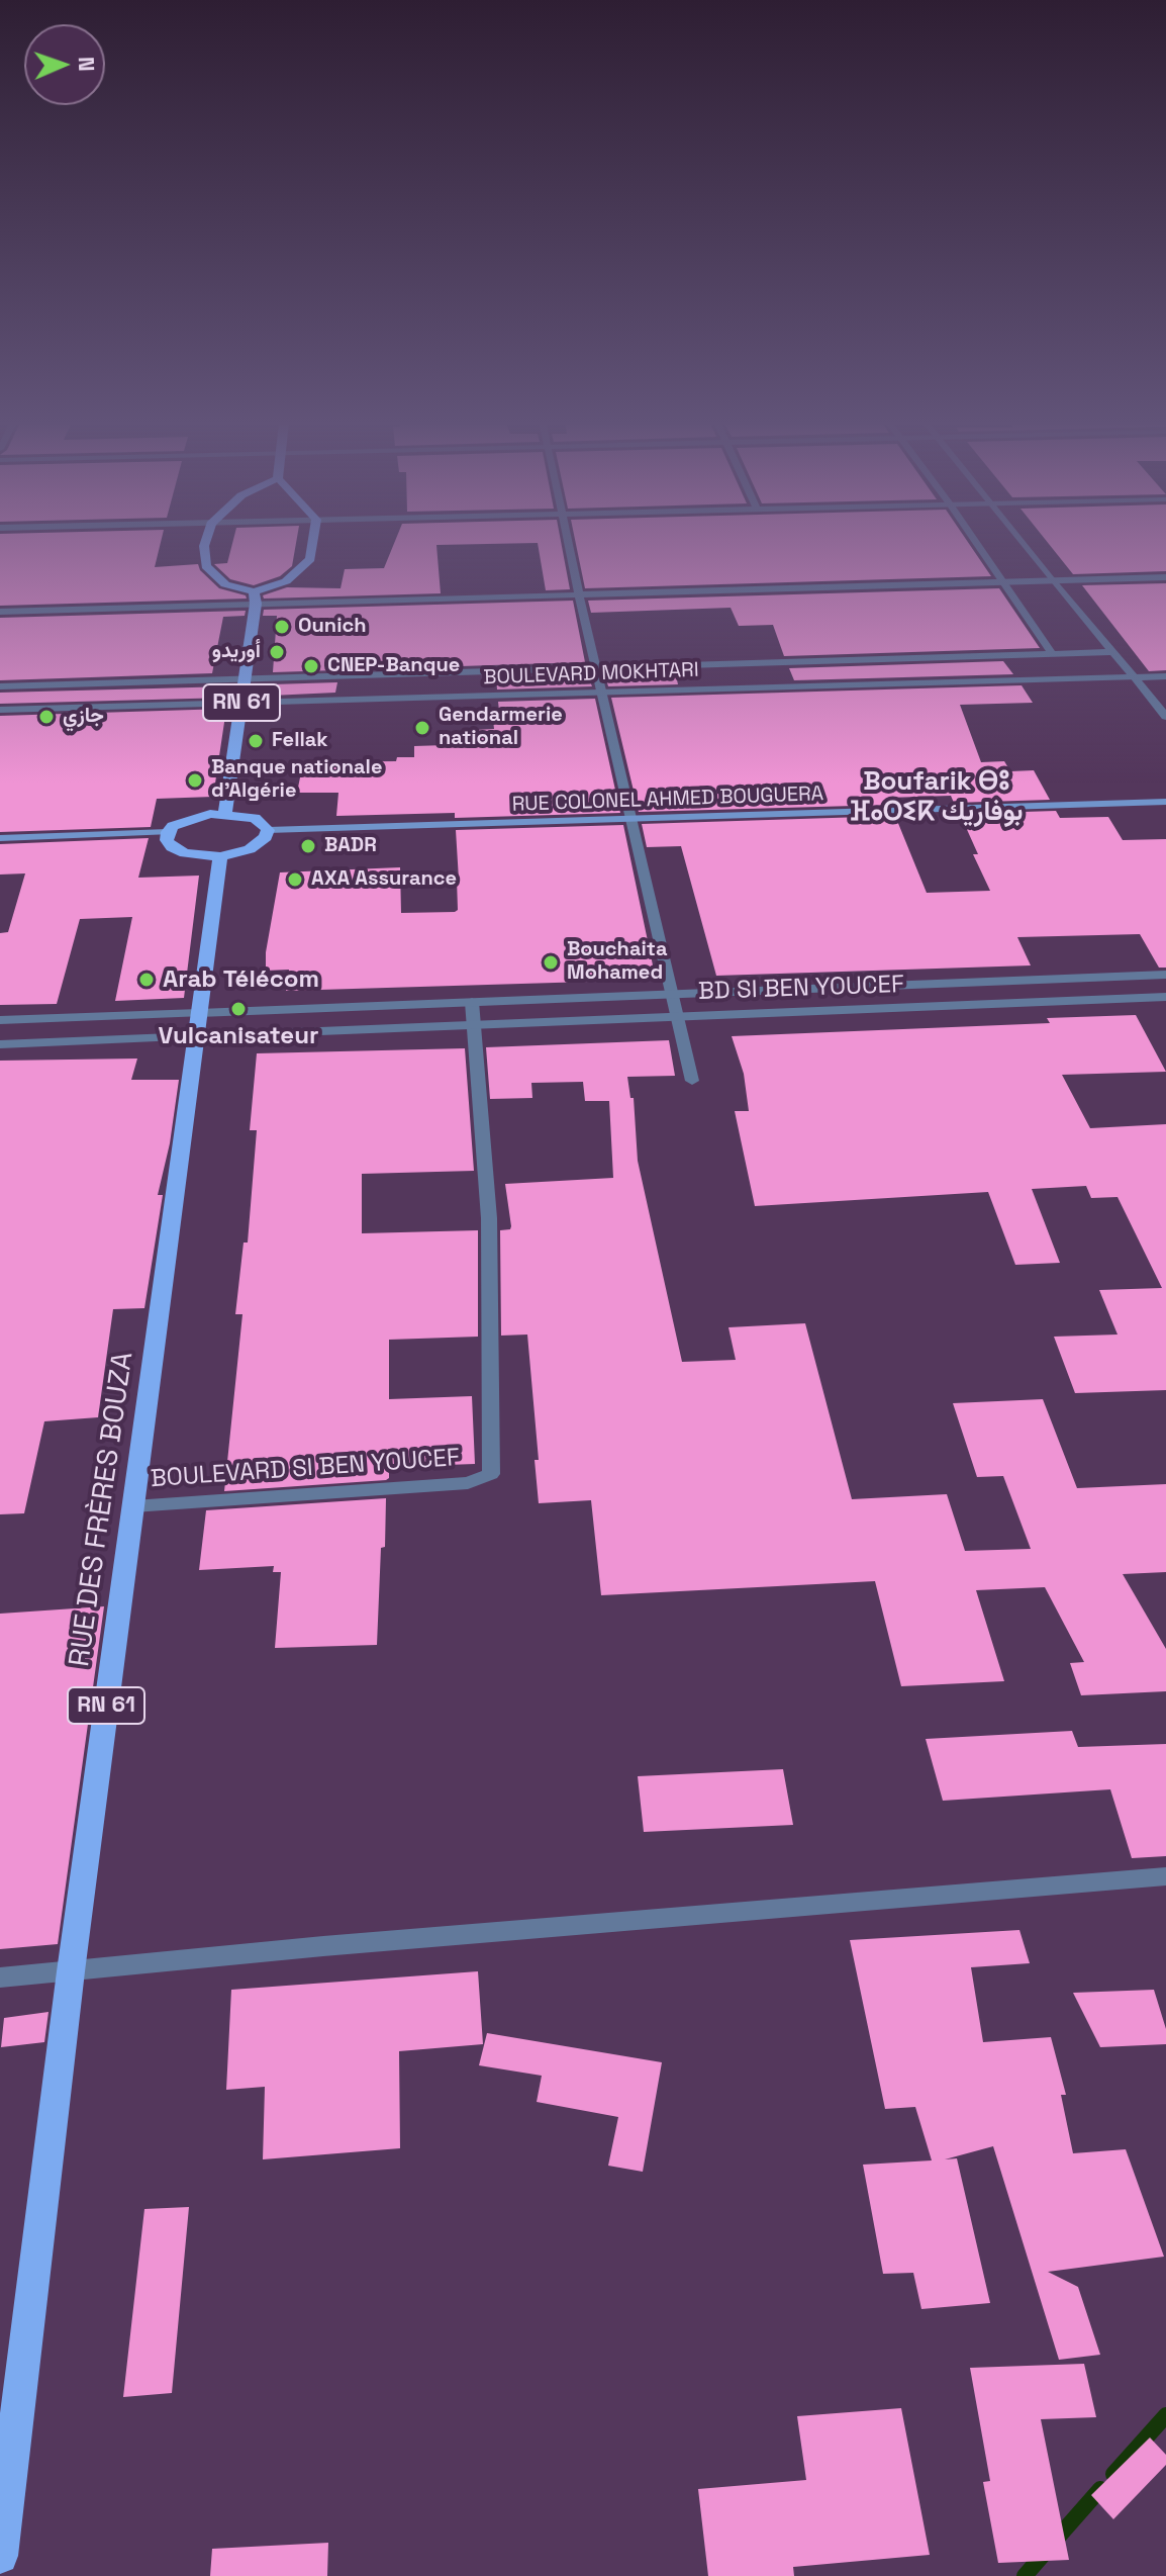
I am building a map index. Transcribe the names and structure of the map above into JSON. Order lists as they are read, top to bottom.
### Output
{
  "streets": {
    "main road": ["RN 61", "RUE COLONEL AHMED BOUGUERA", "RUE DES FRÈRES BOUZA"],
    "street": ["BOULEVARD MOKHTARI", "BD SI BEN YOUCEF", "BOULEVARD SI BEN YOUCEF"]
  },
  "crossings": [
    ["BOULEVARD MOKHTARI", "RN 61"],
    ["BD SI BEN YOUCEF", "BOULEVARD SI BEN YOUCEF"],
    ["BD SI BEN YOUCEF", "RUE DES FRÈRES BOUZA"],
    ["BOULEVARD SI BEN YOUCEF", "RUE DES FRÈRES BOUZA"]
  ],
  "districts": ["Boufarik ⴱⵓ ⴼⴰⵔⵉⴽ بوفاريك"],
  "places": [
    "Ounich",
    "أوريدو",
    "CNEP-Banque",
    "جازي",
    "Gendarmerie national",
    "Fellak",
    "Banque nationale d'Algérie",
    "BADR",
    "AXA Assurance",
    "Bouchaita Mohamed",
    "Arab Télécom",
    "Vulcanisateur"
  ],
  "north": "right"
}
